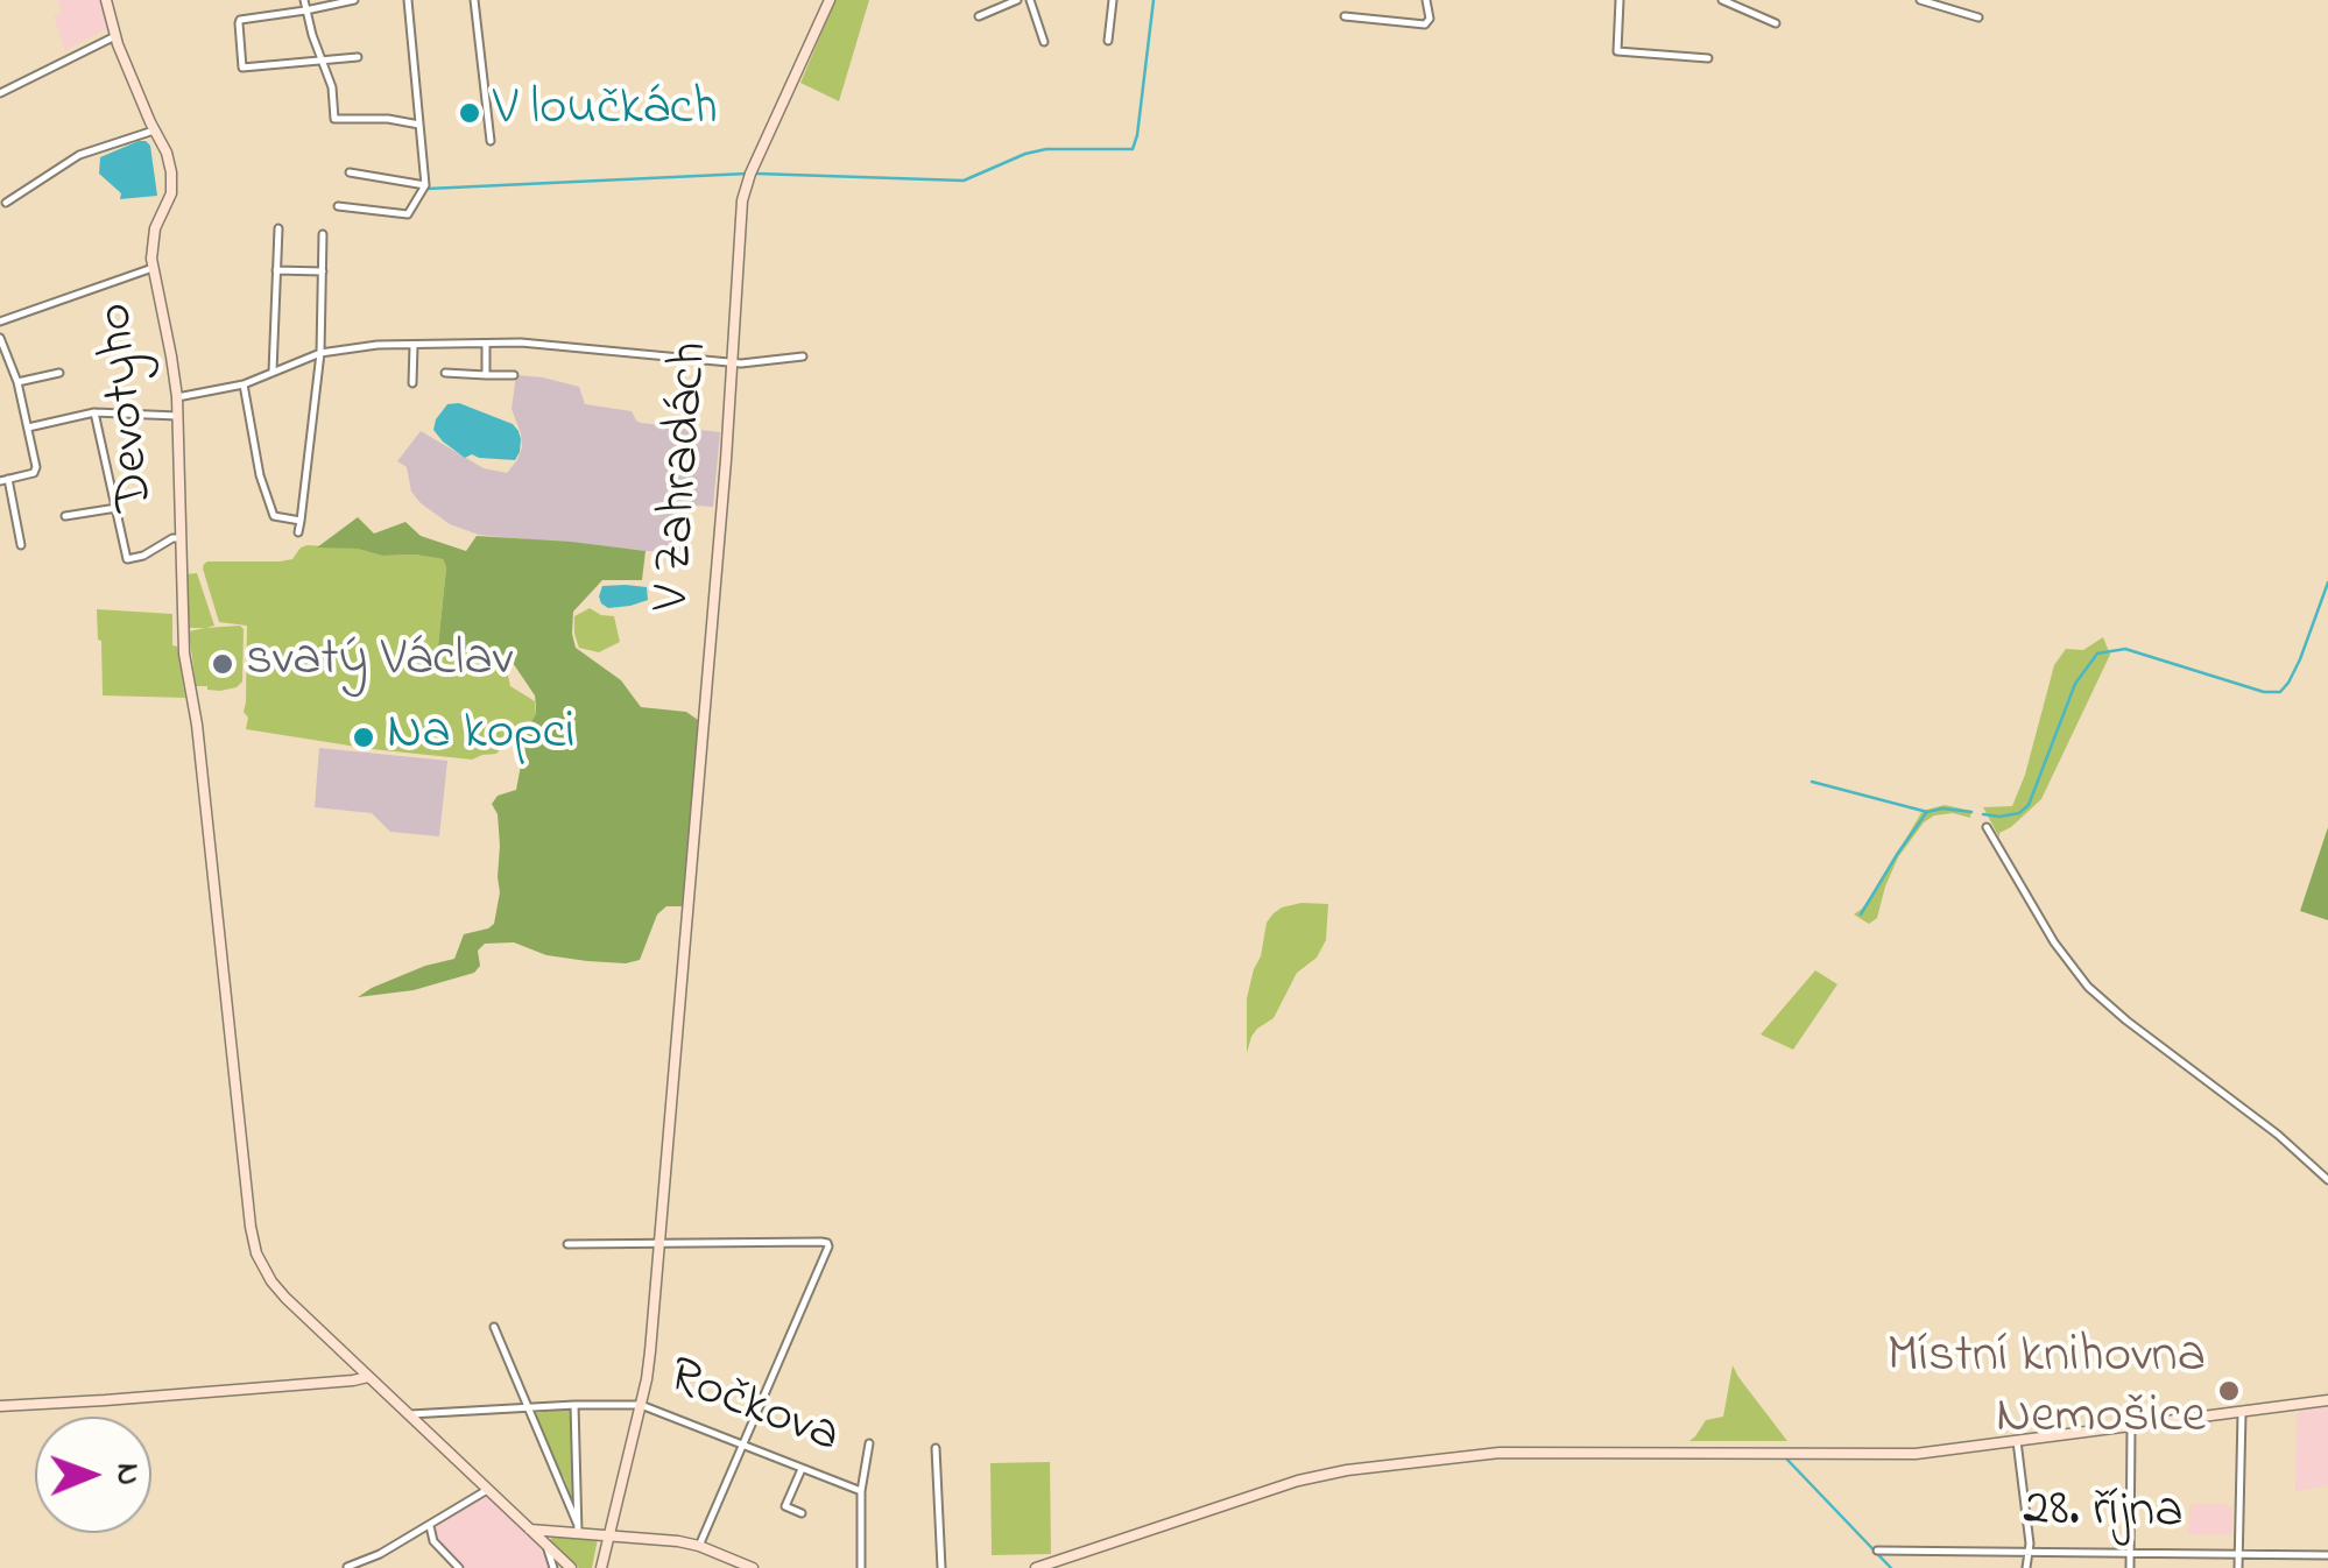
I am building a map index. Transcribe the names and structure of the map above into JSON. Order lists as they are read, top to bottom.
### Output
{
  "streets": {
    "street": [
      "Devotyho",
      "V Zahradách",
      "Ročkova",
      "28. října"
    ]
  },
  "crossings": [
    ["Devotyho", "Ročkova"],
    ["V Zahradách", "Ročkova"]
  ],
  "places": [
    "V loučkách",
    "svatý Václav",
    "Na kopci",
    "Místní knihovna Nemošice"
  ],
  "north": "right"
}
